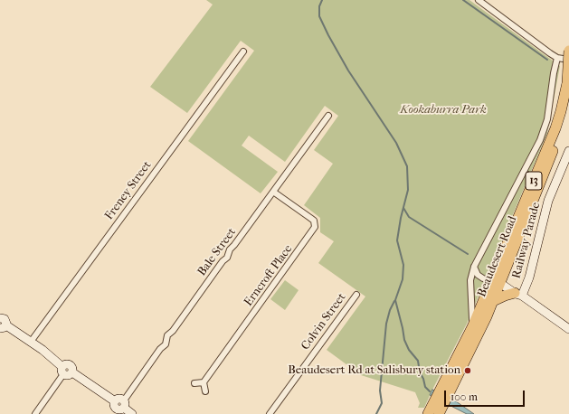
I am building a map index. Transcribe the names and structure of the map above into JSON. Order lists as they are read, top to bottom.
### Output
{
  "streets": {
    "highway": ["13", "Beaudesert Road"],
    "street": [
      "Freney Street",
      "Railway Parade",
      "Bale Street",
      "Erncroft Place",
      "Colvin Street"
    ]
  },
  "crossings": [
    ["Bale Street", "Erncroft Place"]
  ],
  "parks": ["Kookaburra Park"],
  "places": ["Beaudesert Rd at Salisbury station"],
  "scale_bar": "100 m"
}
